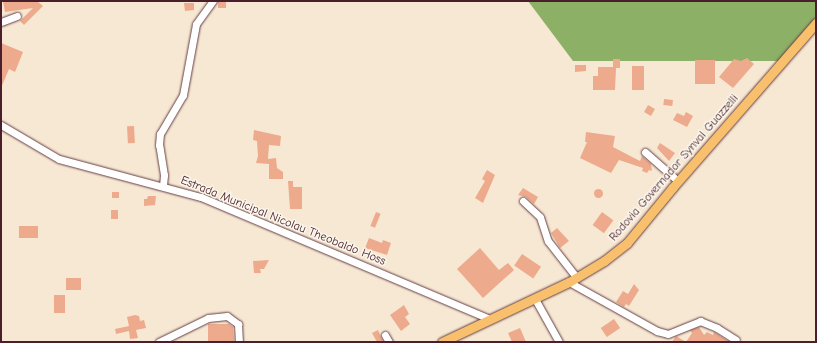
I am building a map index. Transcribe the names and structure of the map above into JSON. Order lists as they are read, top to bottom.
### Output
{
  "streets": {
    "main road": ["Rodovia Governador Synval Guazzelli"],
    "street": ["Estrada Municipal Nicolau Theobaldo Hoss"]
  },
  "crossings": [
    ["Rodovia Governador Synval Guazzelli", "Estrada Municipal Nicolau Theobaldo Hoss"]
  ]
}
